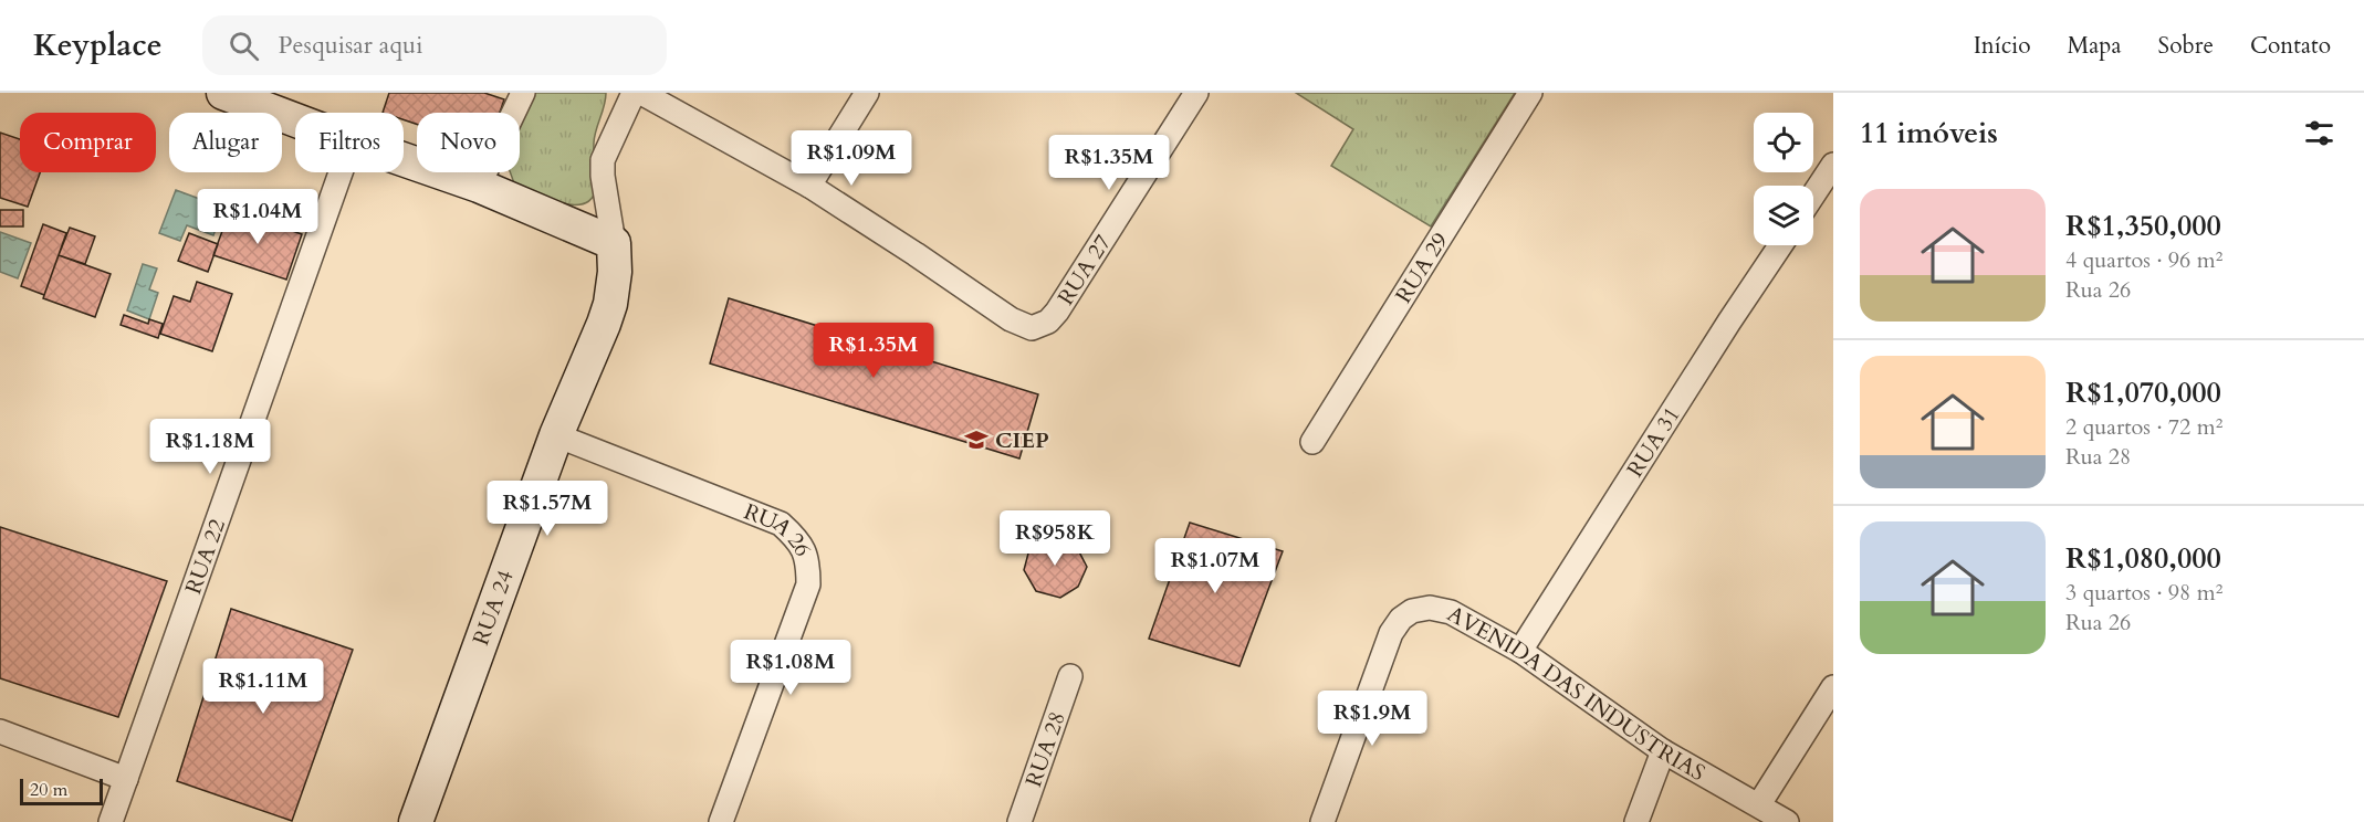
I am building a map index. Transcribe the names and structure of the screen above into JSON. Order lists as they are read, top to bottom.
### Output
{
  "streets": {
    "street": [
      "RUA 29",
      "RUA 27",
      "RUA 31",
      "RUA 26",
      "RUA 22",
      "RUA 24",
      "AVENIDA DAS INDUSTRIAS",
      "RUA 28"
    ]
  },
  "crossings": [
    ["RUA 31", "AVENIDA DAS INDUSTRIAS"],
    ["RUA 26", "RUA 24"]
  ],
  "places": {
    "school or university": ["CIEP"]
  },
  "scale_bar": "20 m",
  "page": {
    "header": "Keyplace",
    "search": "Pesquisar aqui",
    "nav": [
      "Início",
      "Mapa",
      "Sobre",
      "Contato"
    ],
    "heading": "11 imóveis",
    "chip": [
      "Comprar",
      "Alugar",
      "Filtros",
      "Novo"
    ],
    "price": [
      "R$1.09M",
      "R$1.35M",
      "R$1.04M",
      "R$1.35M",
      "R$1.18M",
      "R$1.57M",
      "R$958K",
      "R$1.07M",
      "R$1.08M",
      "R$1.11M",
      "R$1.9M"
    ],
    "list": [
      {
        "name": "R$1,350,000",
        "note": "4 quartos · 96 m² · Rua 26"
      },
      {
        "name": "R$1,070,000",
        "note": "2 quartos · 72 m² · Rua 28"
      },
      {
        "name": "R$1,080,000",
        "note": "3 quartos · 98 m² · Rua 26"
      }
    ],
    "scale": "20 m"
  }
}
